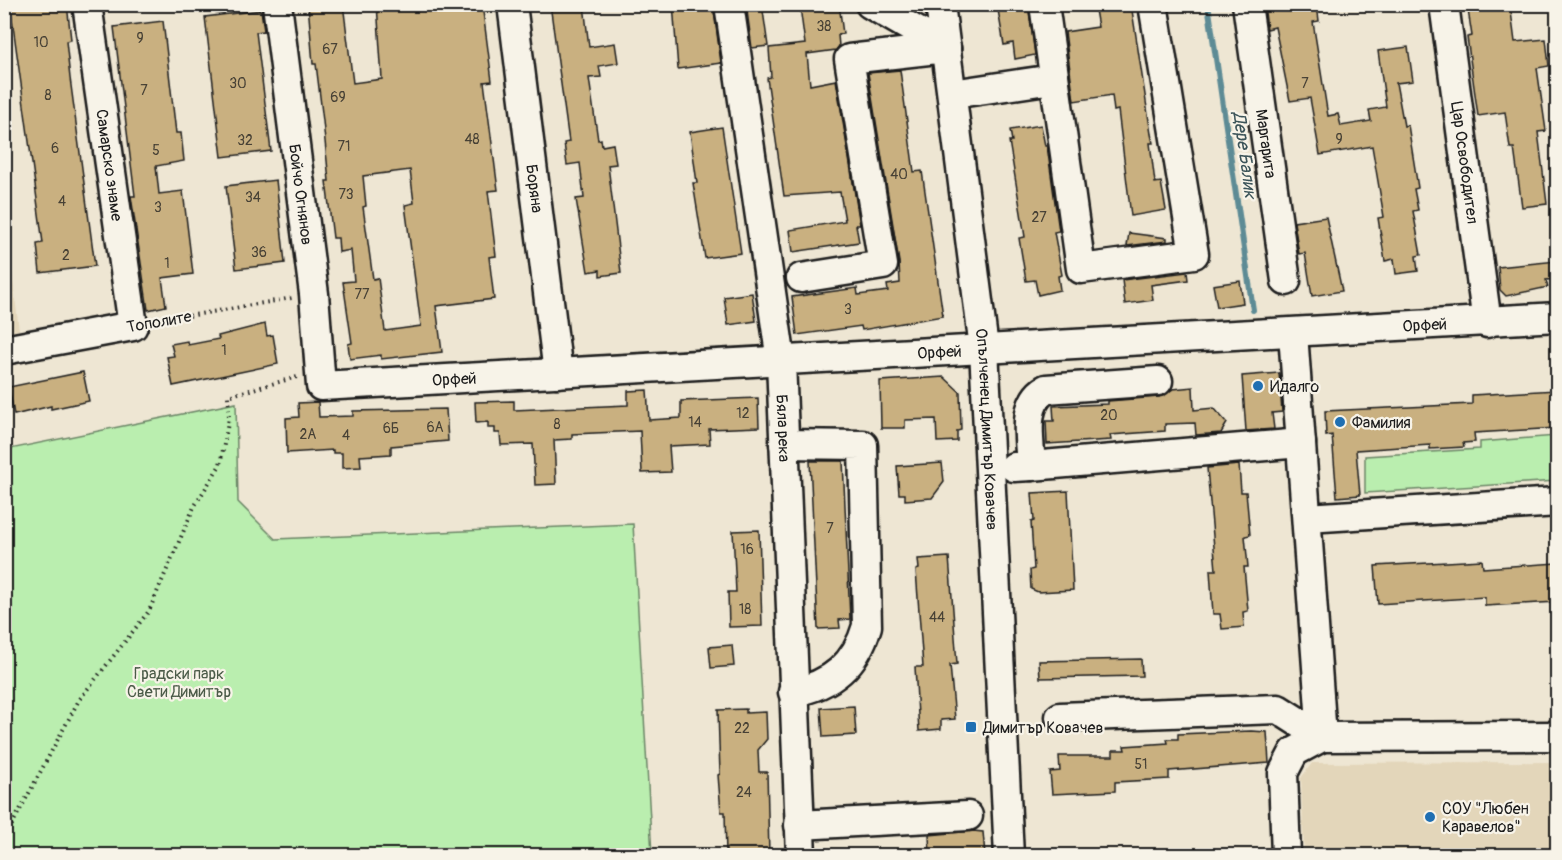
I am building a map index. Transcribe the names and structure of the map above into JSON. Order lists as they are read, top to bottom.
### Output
{
  "streets": {
    "street": [
      "Маргарита",
      "Цар Освободител",
      "Самарско знаме",
      "Боряна",
      "Бойчо Огнянов",
      "Тополите",
      "Орфей",
      "Бяла река",
      "Опълченец Димитър Ковачев"
    ]
  },
  "crossings": [
    ["Цар Освободител", "Орфей"],
    ["Самарско знаме", "Тополите"],
    ["Боряна", "Орфей"],
    ["Бойчо Огнянов", "Тополите"],
    ["Бойчо Огнянов", "Орфей"],
    ["Орфей", "Бяла река"],
    ["Орфей", "Опълченец Димитър Ковачев"]
  ],
  "water": ["Дере Балик"],
  "parks": ["Градски парк Свети Димитър"],
  "places": {
    "other": ["Идалго", "Фамилия", "СОУ \"Любен Каравелов\""],
    "transit": ["Димитър Ковачев"]
  },
  "house_numbers": [
    "38",
    "9",
    "10",
    "67",
    "30",
    "7",
    "7",
    "8",
    "69",
    "48",
    "9",
    "32",
    "71",
    "6",
    "5",
    "40",
    "73",
    "34",
    "4",
    "3",
    "27",
    "36",
    "2",
    "1",
    "77",
    "3",
    "1",
    "12",
    "20",
    "14",
    "8",
    "6А",
    "6Б",
    "2А",
    "4",
    "7",
    "16",
    "18",
    "44",
    "22",
    "51",
    "24"
  ]
}
